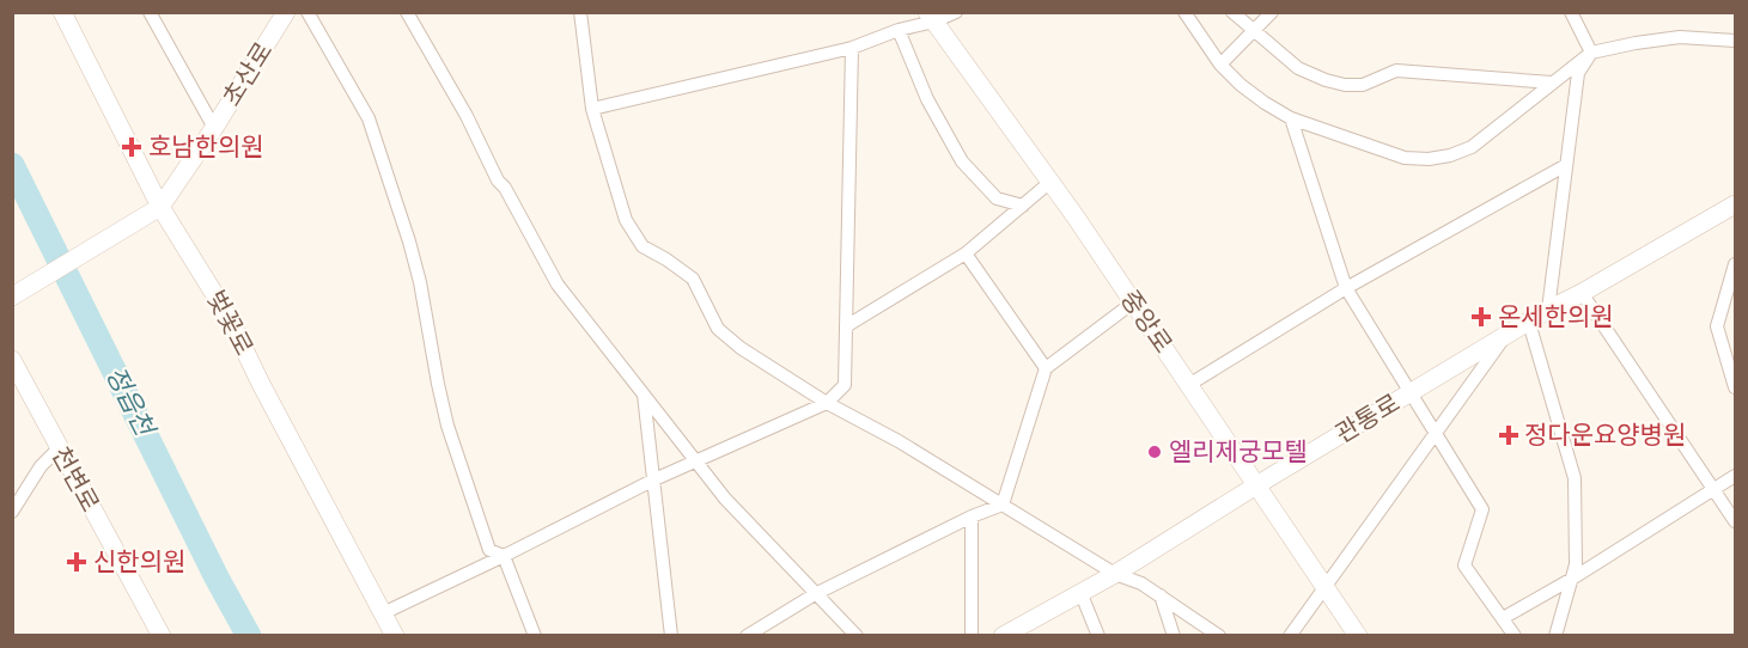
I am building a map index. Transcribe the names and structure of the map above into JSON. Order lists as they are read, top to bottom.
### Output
{
  "streets": {
    "street": [
      "초산로",
      "중앙로",
      "벚꽃로",
      "관통로",
      "천변로"
    ]
  },
  "crossings": [
    ["초산로", "벚꽃로"],
    ["중앙로", "관통로"]
  ],
  "water": ["정읍천"],
  "places": {
    "health": [
      "호남한의원",
      "온세한의원",
      "정다운요양병원",
      "신한의원"
    ],
    "other": ["엘리제궁모텔"]
  }
}
